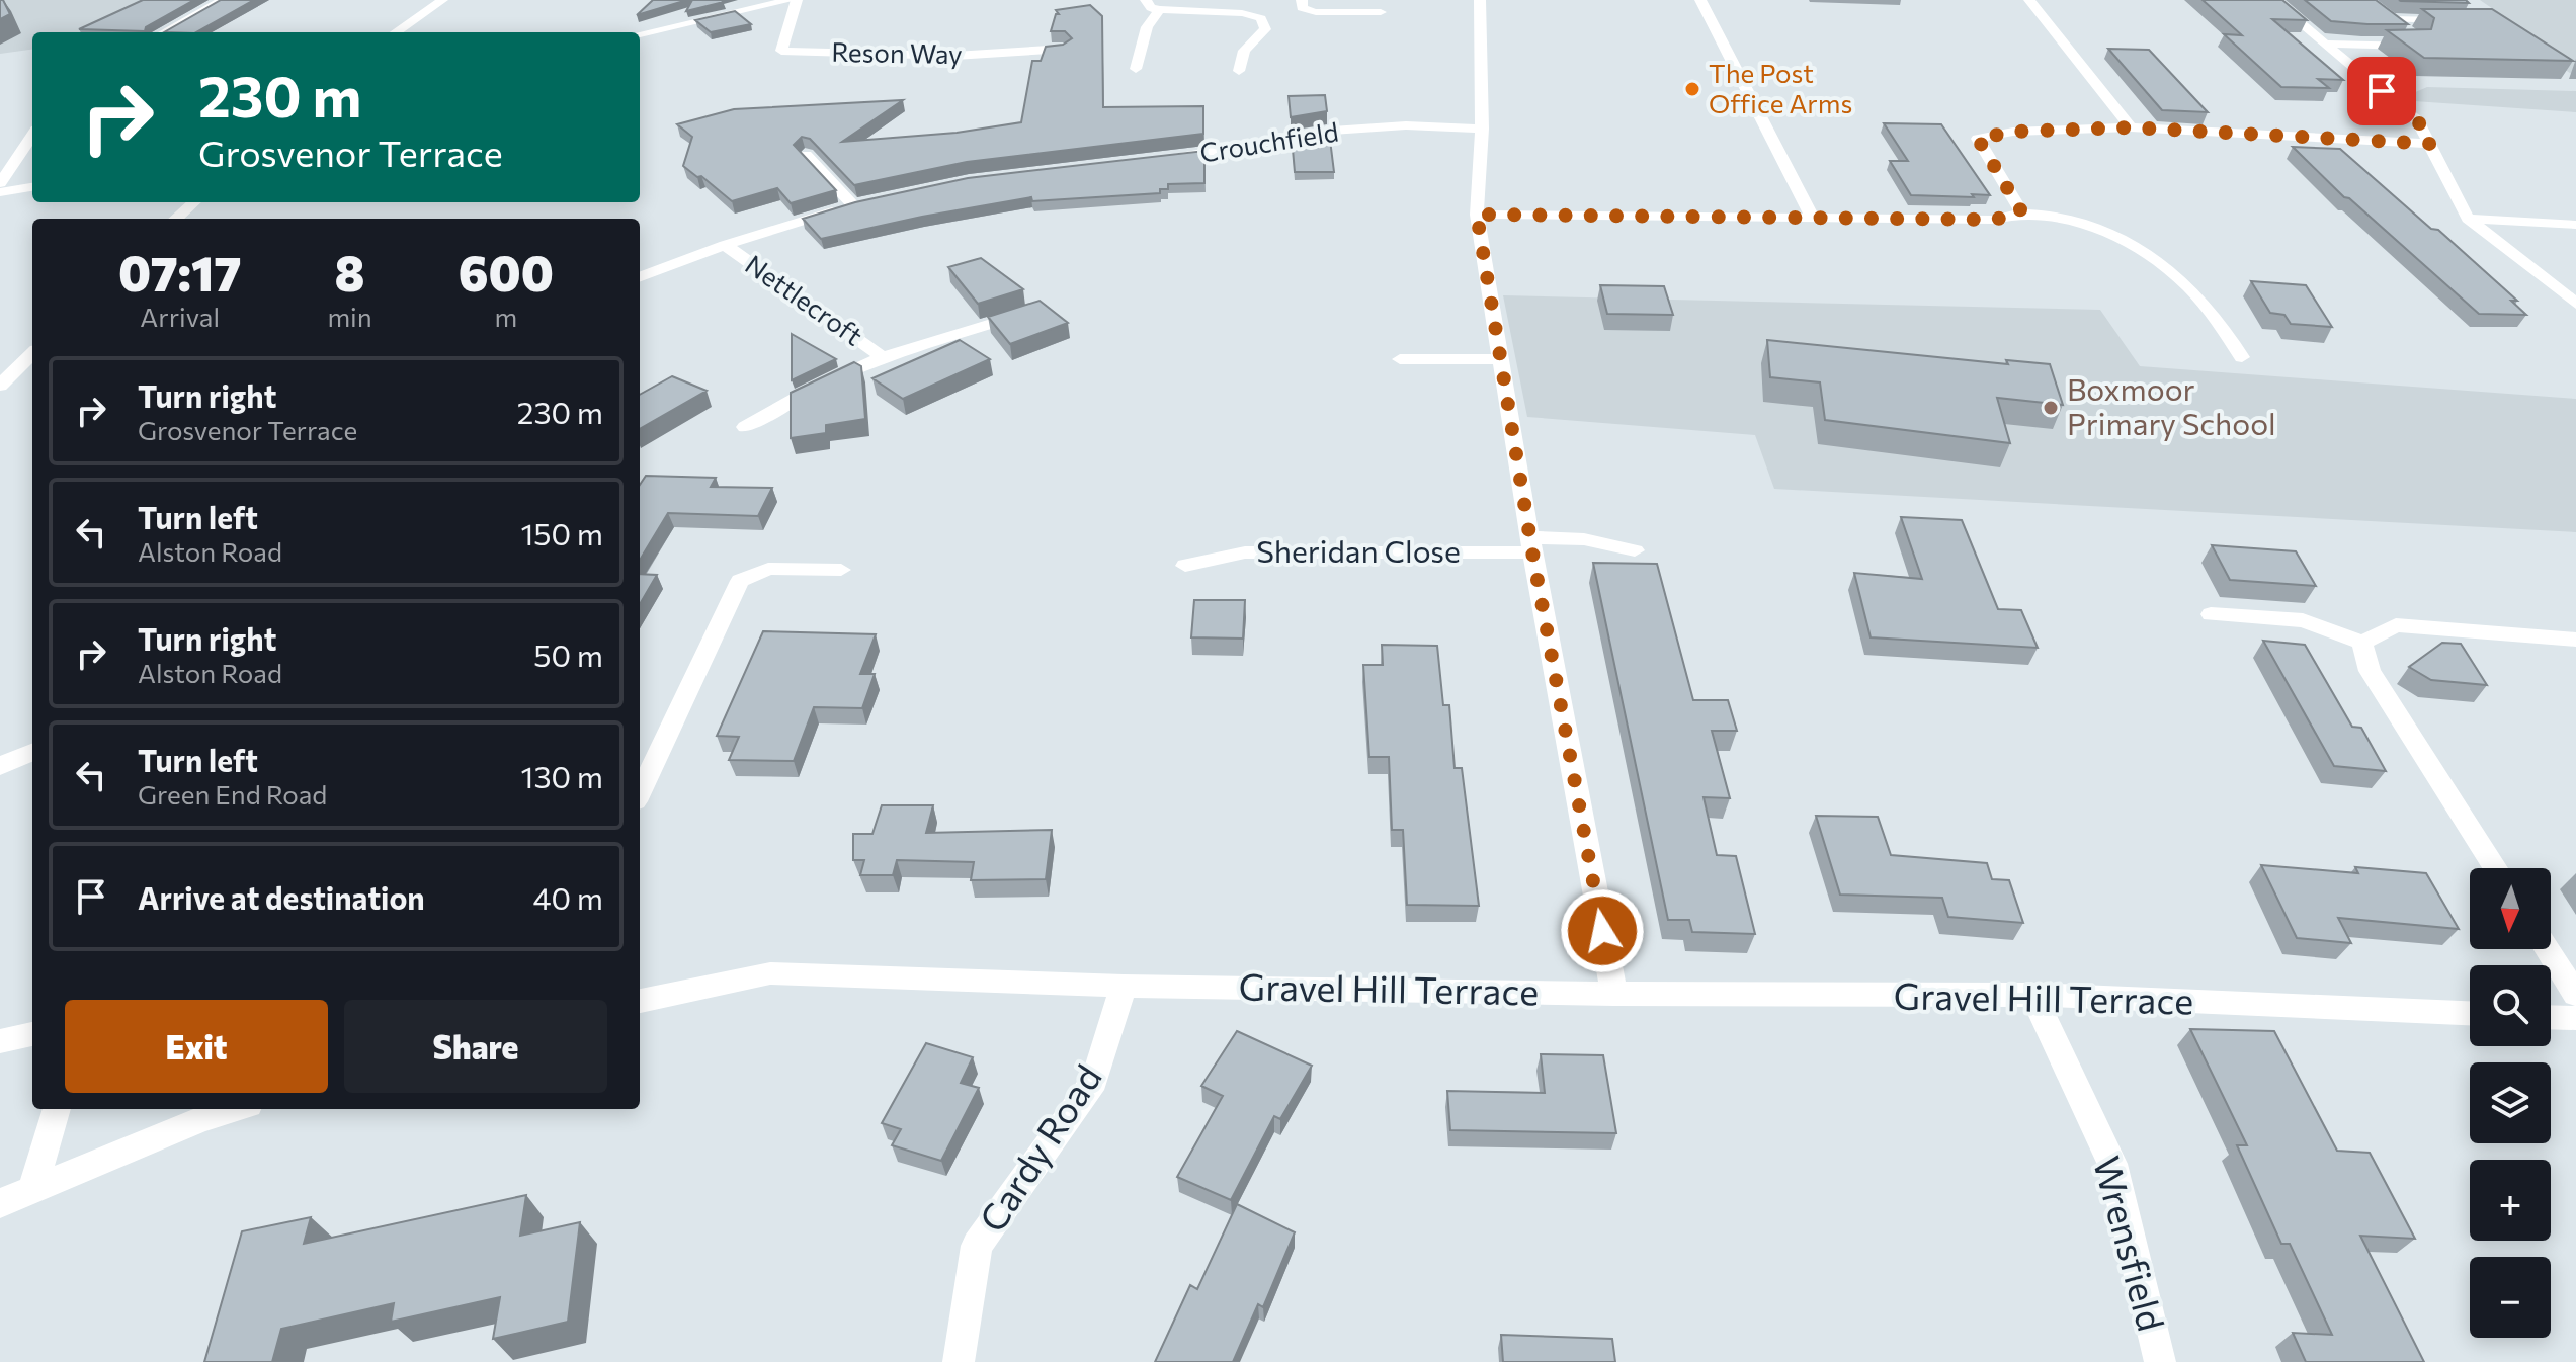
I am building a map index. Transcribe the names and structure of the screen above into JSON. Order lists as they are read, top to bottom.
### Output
{
  "streets": {
    "street": [
      "Reson Way",
      "Crouchfield",
      "Nettlecroft",
      "Sheridan Close",
      "Gravel Hill Terrace",
      "Cardy Road",
      "Wrensfield"
    ]
  },
  "crossings": [
    ["Gravel Hill Terrace", "Cardy Road"],
    ["Gravel Hill Terrace", "Wrensfield"]
  ],
  "places": ["The Post Office Arms", "Boxmoor Primary School"],
  "north": "bottom",
  "page": {
    "turn": ["230 m", "Grosvenor Terrace"],
    "eta": [
      "07:17",
      "Arrival",
      "8",
      "min",
      "600",
      "m"
    ],
    "list": [
      {
        "name": "Turn right",
        "note": "Grosvenor Terrace",
        "value": "230 m"
      },
      {
        "name": "Turn left",
        "note": "Alston Road",
        "value": "150 m"
      },
      {
        "name": "Turn right",
        "note": "Alston Road",
        "value": "50 m"
      },
      {
        "name": "Turn left",
        "note": "Green End Road",
        "value": "130 m"
      },
      {
        "name": "Arrive at destination",
        "value": "40 m"
      }
    ],
    "map_buttons": ["+", "−"],
    "buttons": ["Exit", "Share"]
  }
}
